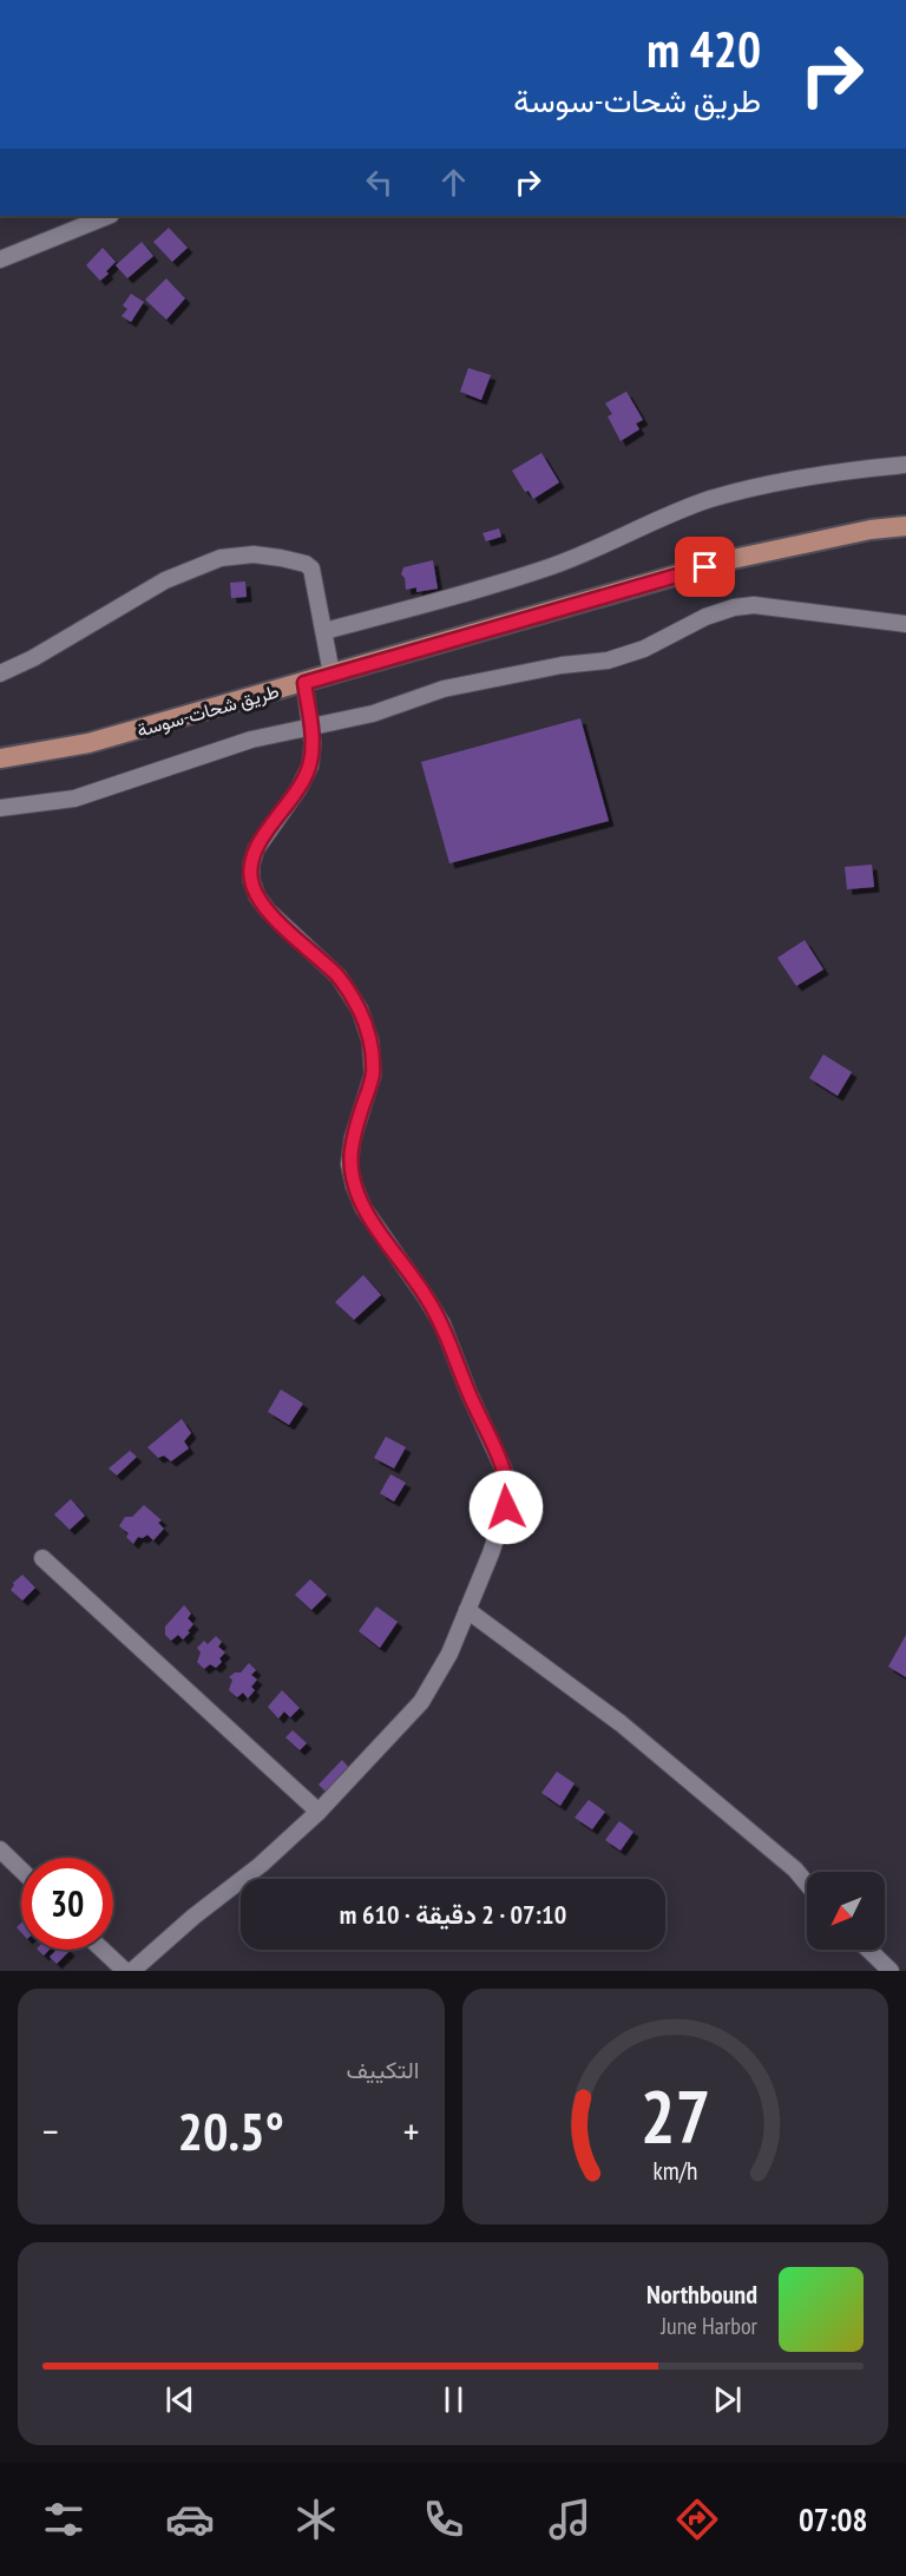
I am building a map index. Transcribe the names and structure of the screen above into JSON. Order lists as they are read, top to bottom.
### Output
{
  "streets": {
    "main road": ["طريق شحات-سوسة"]
  },
  "north": "bottom left",
  "page": {
    "turn": ["420 m", "طريق شحات-سوسة"],
    "limit": "30",
    "trip": "07:10 · 2 دقيقة · 610 m",
    "tile": "التكييف",
    "heat": ["−", "20.5°", "+"],
    "song": ["Northbound", "June Harbor"],
    "tabs": "07:08",
    "gauge": ["27", "km/h"]
  }
}
